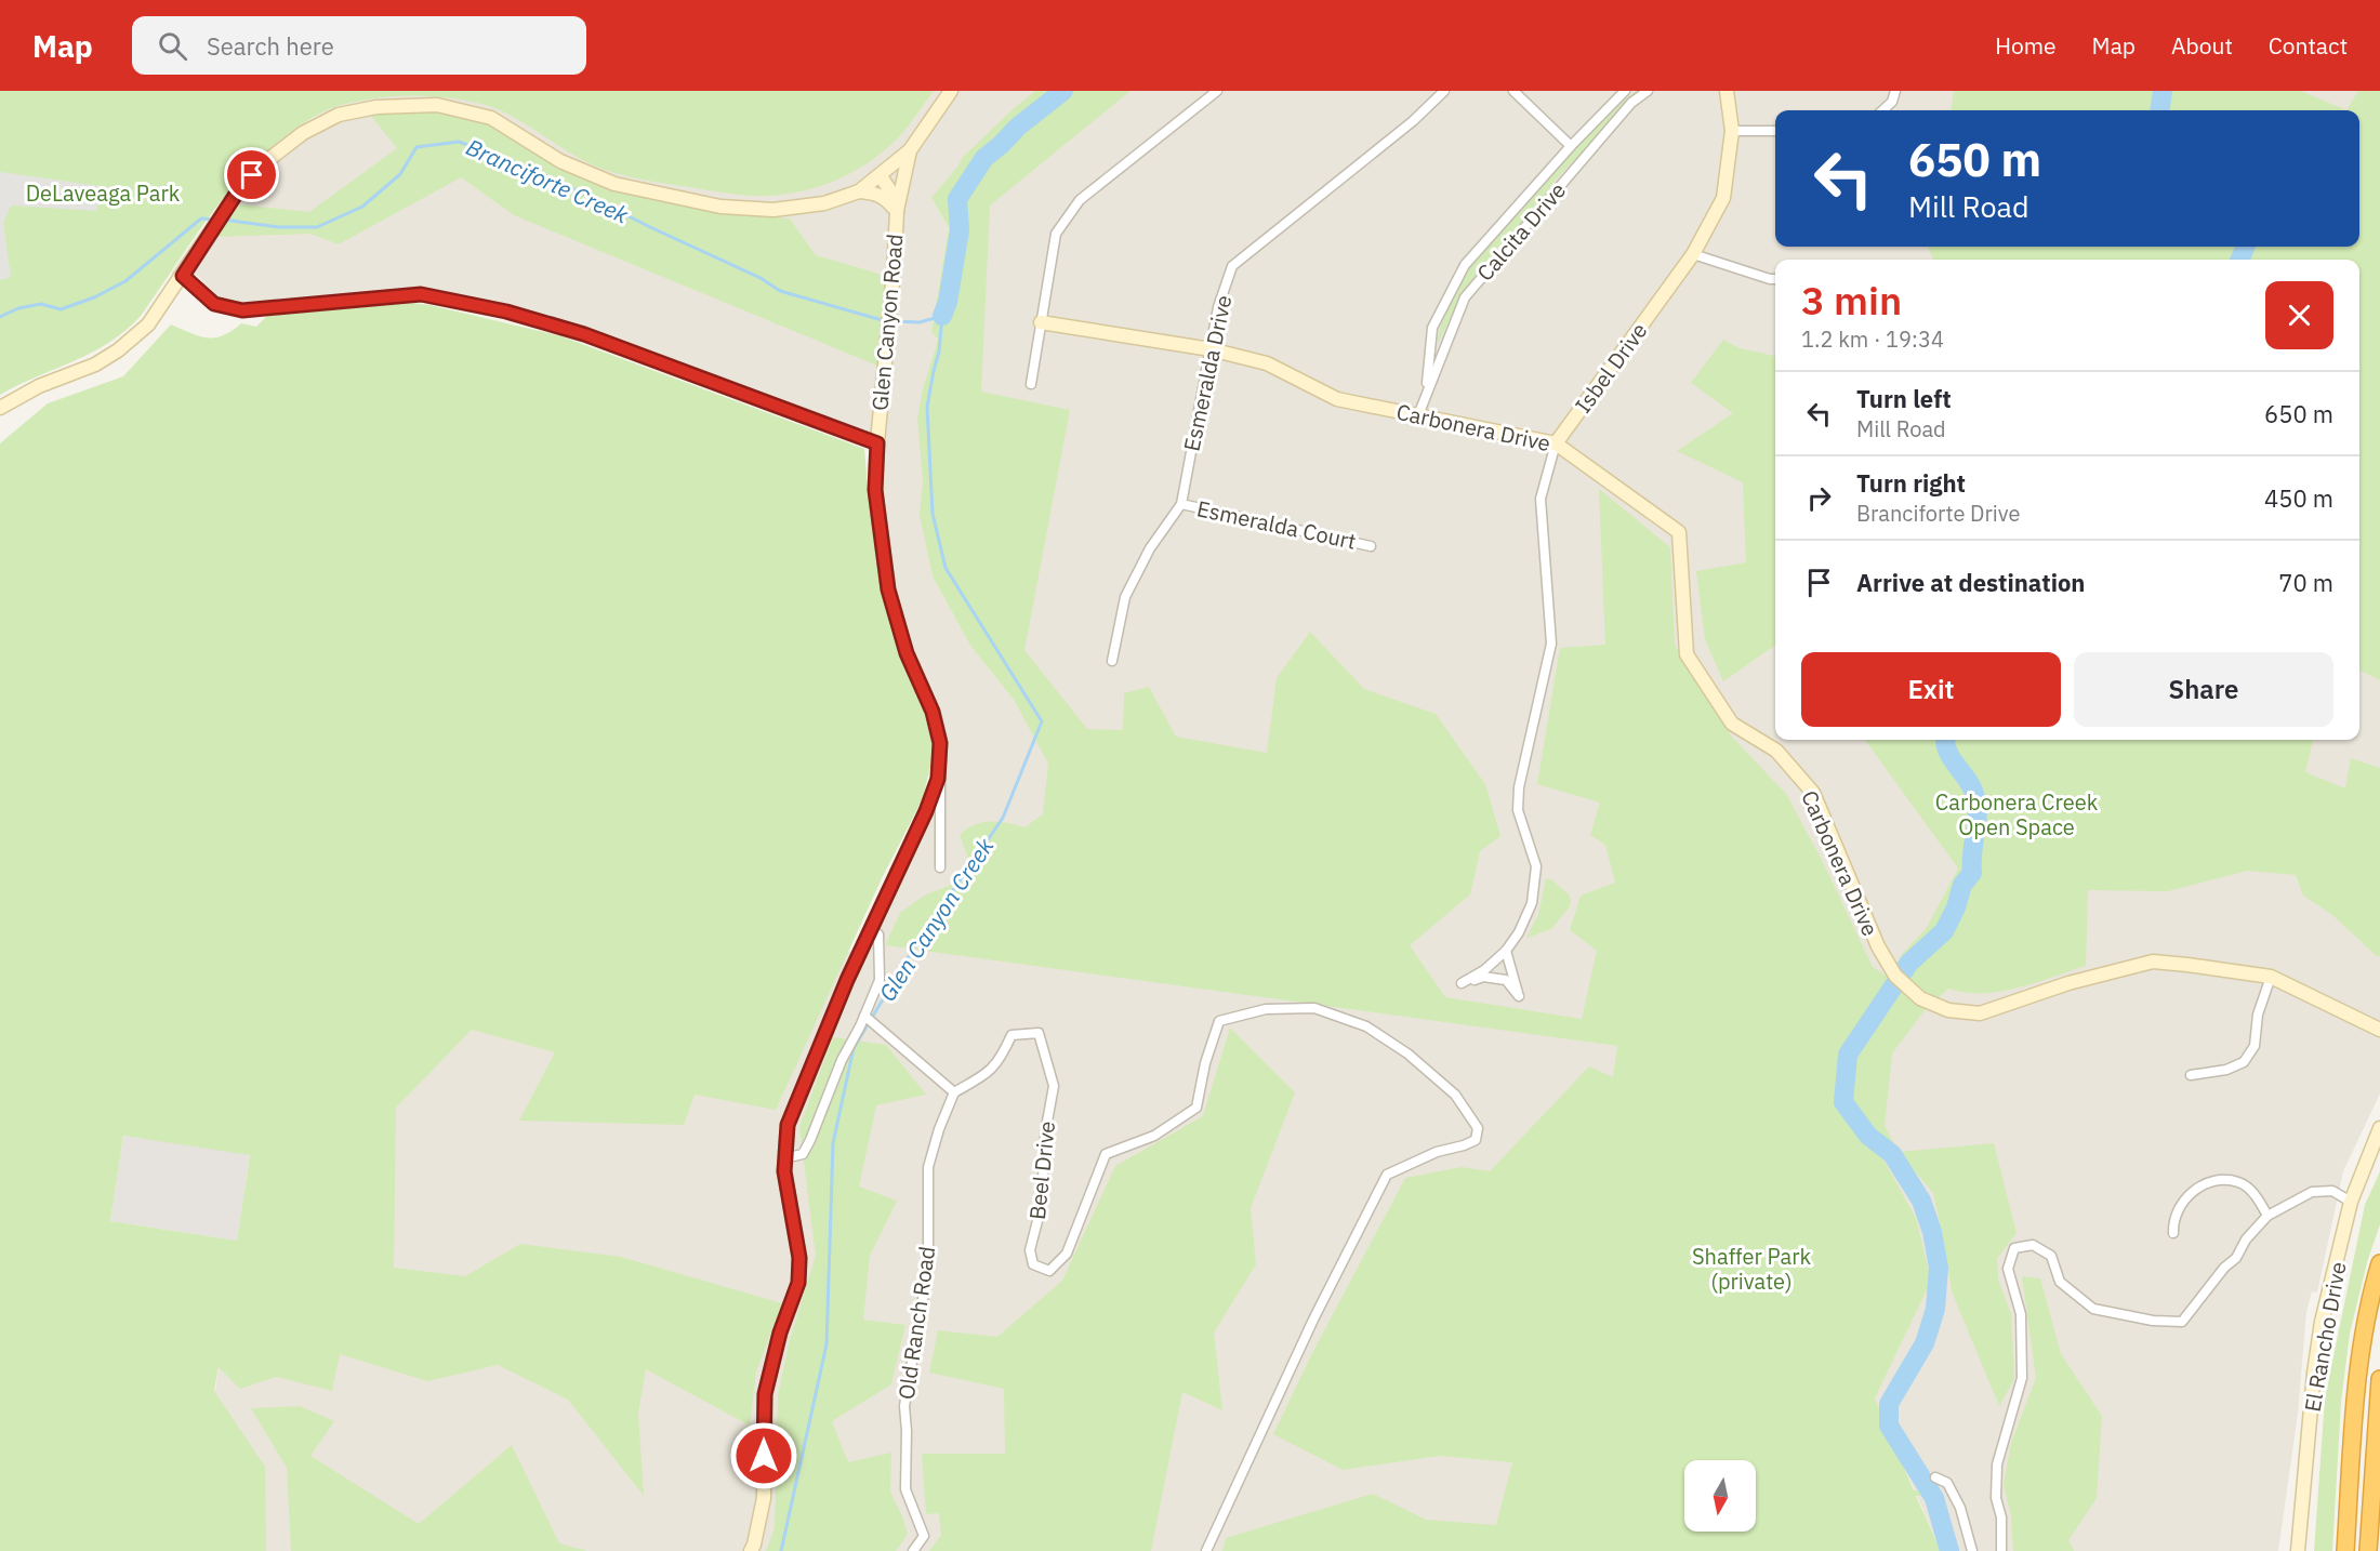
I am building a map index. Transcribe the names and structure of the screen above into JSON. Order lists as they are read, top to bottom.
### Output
{
  "streets": {
    "street": [
      "Calcita Drive",
      "Glen Canyon Road",
      "Isbel Drive",
      "Esmeralda Drive",
      "Carbonera Drive",
      "Esmeralda Court",
      "Beel Drive",
      "Old Ranch Road",
      "El Rancho Drive"
    ]
  },
  "crossings": [
    ["Calcita Drive", "Carbonera Drive"],
    ["Isbel Drive", "Carbonera Drive"],
    ["Esmeralda Drive", "Carbonera Drive"],
    ["Esmeralda Drive", "Esmeralda Court"],
    ["Beel Drive", "Old Ranch Road"]
  ],
  "water": ["Branciforte Creek", "Glen Canyon Creek"],
  "parks": ["DeLaveaga Park", "Carbonera Creek Open Space", "Shaffer Park (private)"],
  "north": "bottom",
  "page": {
    "header": "Map",
    "search": "Search here",
    "nav": [
      "Home",
      "Map",
      "About",
      "Contact"
    ],
    "turn": ["650 m", "Mill Road"],
    "heading": ["3 min", "1.2 km · 19:34"],
    "list": [
      {
        "name": "Turn left",
        "note": "Mill Road",
        "value": "650 m"
      },
      {
        "name": "Turn right",
        "note": "Branciforte Drive",
        "value": "450 m"
      },
      {
        "name": "Arrive at destination",
        "value": "70 m"
      }
    ],
    "buttons": ["Exit", "Share"]
  }
}
